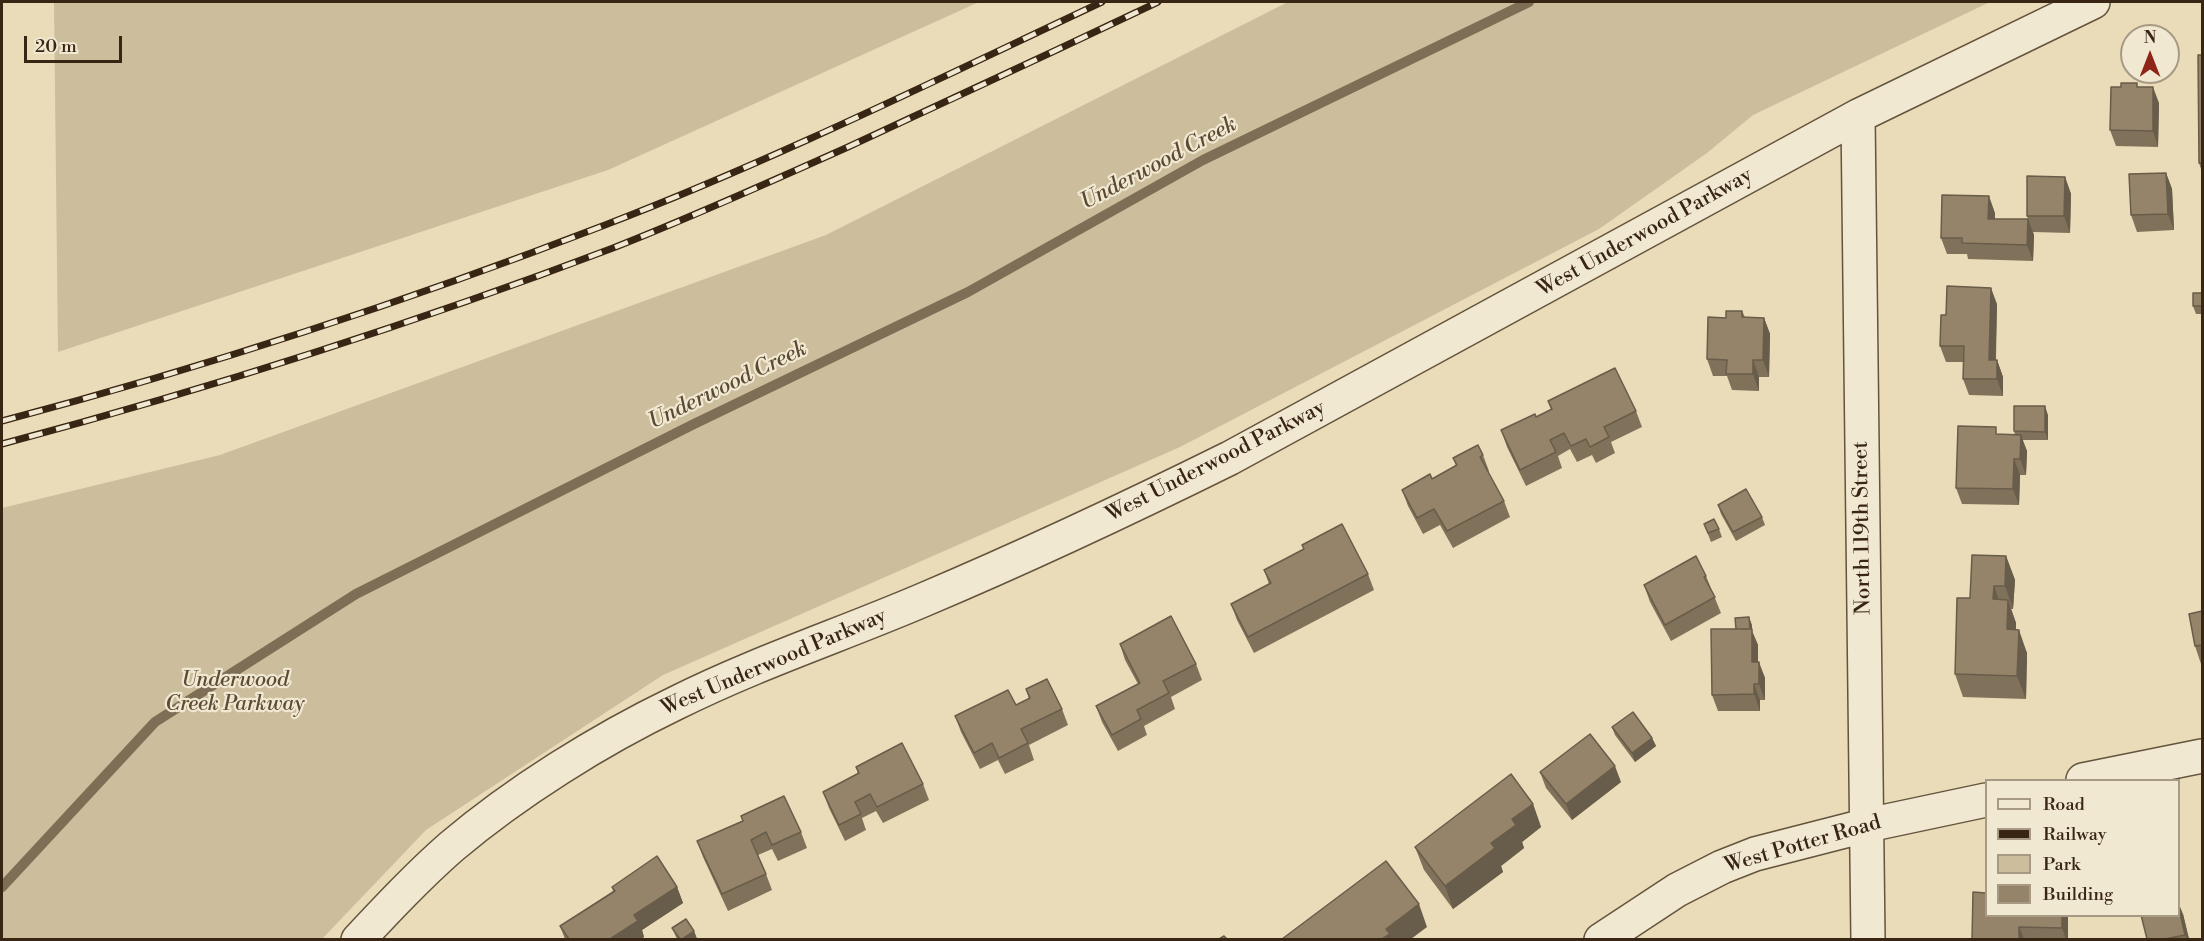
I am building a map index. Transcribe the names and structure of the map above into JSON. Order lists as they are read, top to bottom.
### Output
{
  "streets": {
    "street": ["West Underwood Parkway", "North 119th Street", "West Potter Road"]
  },
  "crossings": [
    ["West Underwood Parkway", "North 119th Street"],
    ["North 119th Street", "West Potter Road"]
  ],
  "water": ["Underwood Creek"],
  "parks": ["Underwood Creek Parkway"],
  "legend": [
    "Road",
    "Railway",
    "Park",
    "Building"
  ],
  "scale_bar": "20 m",
  "north": "top"
}
